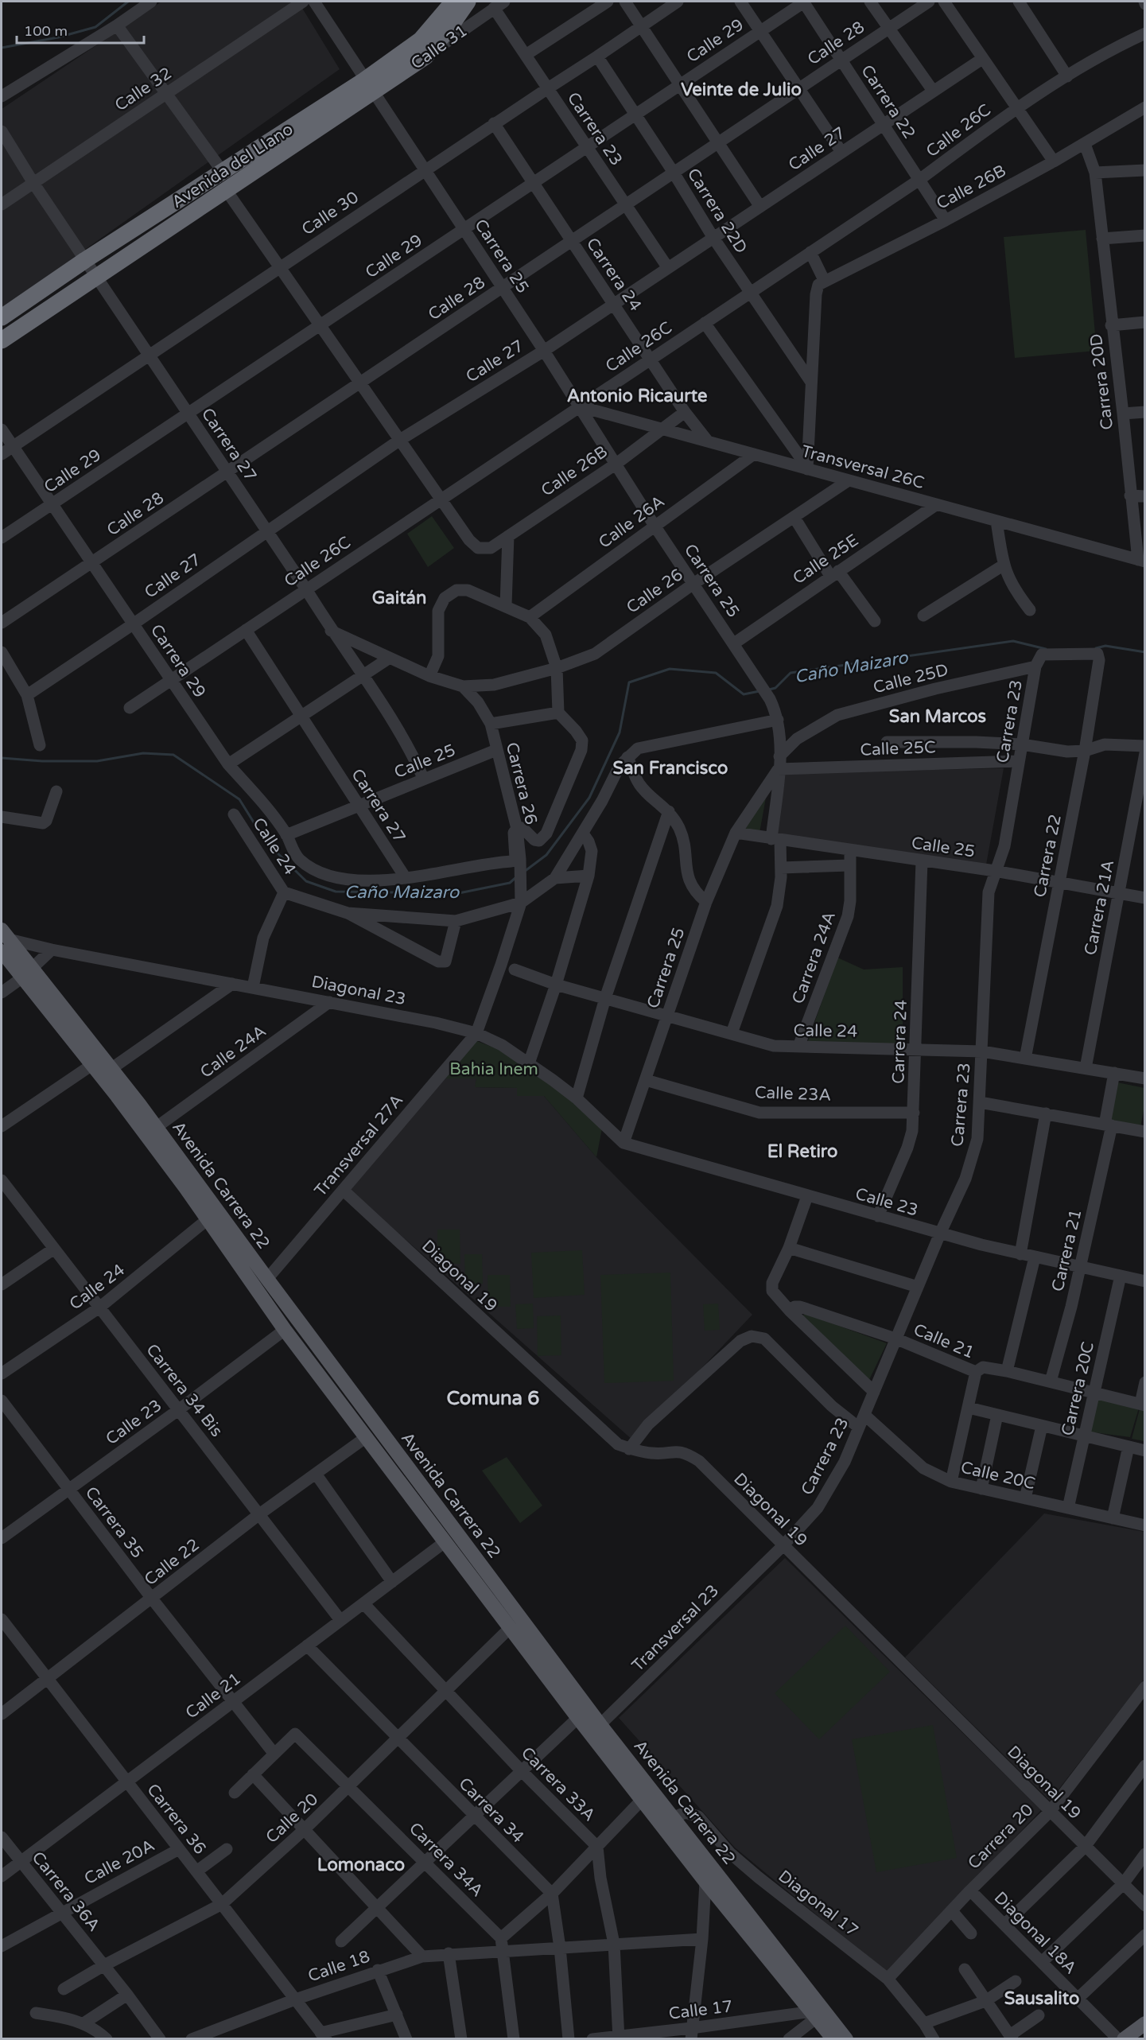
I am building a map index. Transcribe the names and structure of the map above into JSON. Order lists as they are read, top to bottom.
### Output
{
  "streets": {
    "highway": ["Calle 31", "Avenida del Llano"],
    "main road": ["Avenida Carrera 22"],
    "street": [
      "Calle 29",
      "Calle 28",
      "Calle 32",
      "Carrera 22",
      "Carrera 23",
      "Calle 26C",
      "Calle 27",
      "Calle 26B",
      "Carrera 22D",
      "Calle 30",
      "Carrera 25",
      "Carrera 24",
      "Carrera 20D",
      "Carrera 27",
      "Transversal 26C",
      "Calle 26A",
      "Calle 25E",
      "Calle 26",
      "Carrera 29",
      "Calle 25D",
      "Calle 25C",
      "Calle 25",
      "Carrera 26",
      "Calle 24",
      "Carrera 21A",
      "Carrera 24A",
      "Diagonal 23",
      "Calle 24A",
      "Calle 23A",
      "Transversal 27A",
      "Calle 23",
      "Carrera 21",
      "Diagonal 19",
      "Calle 21",
      "Carrera 20C",
      "Carrera 34 Bis",
      "Calle 20C",
      "Carrera 35",
      "Calle 22",
      "Transversal 23",
      "Carrera 33A",
      "Carrera 34",
      "Calle 20",
      "Carrera 36",
      "Carrera 20",
      "Carrera 34A",
      "Calle 20A",
      "Carrera 36A",
      "Diagonal 17",
      "Diagonal 18A",
      "Calle 18",
      "Calle 17"
    ]
  },
  "crossings": [
    ["Calle 29", "Carrera 22"],
    ["Calle 29", "Carrera 23"],
    ["Calle 29", "Carrera 22D"],
    ["Calle 29", "Carrera 25"],
    ["Calle 29", "Carrera 24"],
    ["Calle 29", "Carrera 27"],
    ["Calle 29", "Carrera 29"],
    ["Calle 28", "Carrera 22"],
    ["Calle 28", "Carrera 23"],
    ["Calle 28", "Carrera 22D"],
    ["Calle 28", "Carrera 25"],
    ["Calle 28", "Carrera 24"],
    ["Calle 28", "Carrera 27"],
    ["Calle 28", "Carrera 29"],
    ["Calle 31", "Carrera 23"],
    ["Calle 31", "Avenida del Llano"],
    ["Calle 31", "Carrera 25"],
    ["Calle 32", "Carrera 27"],
    ["Carrera 22", "Carrera 23"],
    ["Carrera 22", "Calle 26C"],
    ["Carrera 22", "Calle 27"],
    ["Carrera 22", "Calle 26B"],
    ["Carrera 22", "Calle 25C"],
    ["Carrera 22", "Calle 25"],
    ["Carrera 22", "Calle 24"],
    ["Carrera 23", "Calle 27"],
    ["Carrera 23", "Calle 30"],
    ["Carrera 23", "Calle 25D"],
    ["Carrera 23", "Calle 25C"],
    ["Carrera 23", "Calle 25"],
    ["Carrera 23", "Calle 24"],
    ["Carrera 23", "Calle 23"],
    ["Carrera 23", "Diagonal 19"],
    ["Carrera 23", "Calle 21"],
    ["Carrera 23", "Calle 20C"],
    ["Carrera 23", "Transversal 23"],
    ["Calle 26C", "Calle 26B"],
    ["Calle 26C", "Carrera 22D"],
    ["Calle 26C", "Carrera 25"],
    ["Calle 26C", "Carrera 24"],
    ["Calle 26C", "Carrera 27"],
    ["Calle 26C", "Transversal 26C"],
    ["Calle 26C", "Carrera 29"],
    ["Calle 27", "Carrera 22D"],
    ["Calle 27", "Carrera 25"],
    ["Calle 27", "Carrera 24"],
    ["Calle 27", "Carrera 27"],
    ["Calle 27", "Carrera 29"],
    ["Avenida del Llano", "Carrera 25"],
    ["Avenida del Llano", "Carrera 27"],
    ["Calle 26B", "Carrera 25"],
    ["Calle 26B", "Carrera 24"],
    ["Calle 26B", "Carrera 20D"],
    ["Calle 26B", "Transversal 26C"],
    ["Carrera 22D", "Calle 30"],
    ["Calle 30", "Carrera 25"],
    ["Calle 30", "Carrera 24"],
    ["Calle 30", "Carrera 27"],
    ["Calle 30", "Carrera 29"],
    ["Carrera 25", "Transversal 26C"],
    ["Carrera 25", "Calle 26A"],
    ["Carrera 25", "Calle 25E"],
    ["Carrera 25", "Calle 26"],
    ["Carrera 25", "Calle 25D"],
    ["Carrera 25", "Calle 25C"],
    ["Carrera 25", "Calle 25"],
    ["Carrera 25", "Calle 24"],
    ["Carrera 25", "Diagonal 23"],
    ["Carrera 25", "Calle 23A"],
    ["Carrera 25", "Calle 23"],
    ["Carrera 24", "Transversal 26C"],
    ["Carrera 24", "Calle 25"],
    ["Carrera 24", "Calle 24"],
    ["Carrera 24", "Calle 23A"],
    ["Carrera 24", "Calle 23"],
    ["Carrera 20D", "Transversal 26C"],
    ["Carrera 27", "Calle 25"],
    ["Carrera 27", "Calle 24"],
    ["Transversal 26C", "Calle 26A"],
    ["Transversal 26C", "Calle 25E"],
    ["Transversal 26C", "Calle 26"],
    ["Calle 26", "Carrera 26"],
    ["Carrera 29", "Calle 25"],
    ["Carrera 29", "Calle 24"],
    ["Calle 25", "Carrera 26"],
    ["Calle 25", "Calle 24"],
    ["Calle 25", "Carrera 21A"],
    ["Calle 25", "Carrera 24A"],
    ["Carrera 26", "Calle 24"],
    ["Carrera 26", "Diagonal 23"],
    ["Carrera 26", "Transversal 27A"],
    ["Calle 24", "Carrera 21A"],
    ["Calle 24", "Carrera 24A"],
    ["Calle 24", "Avenida Carrera 22"],
    ["Calle 24", "Carrera 34 Bis"],
    ["Diagonal 23", "Calle 24A"],
    ["Diagonal 23", "Transversal 27A"],
    ["Diagonal 23", "Calle 23"],
    ["Calle 24A", "Avenida Carrera 22"],
    ["Transversal 27A", "Avenida Carrera 22"],
    ["Transversal 27A", "Diagonal 19"],
    ["Avenida Carrera 22", "Calle 23"],
    ["Avenida Carrera 22", "Calle 21"],
    ["Avenida Carrera 22", "Calle 22"],
    ["Avenida Carrera 22", "Transversal 23"],
    ["Avenida Carrera 22", "Calle 20"],
    ["Avenida Carrera 22", "Diagonal 17"],
    ["Avenida Carrera 22", "Calle 17"],
    ["Calle 23", "Carrera 21"],
    ["Calle 23", "Carrera 20C"],
    ["Calle 23", "Carrera 34 Bis"],
    ["Calle 23", "Carrera 35"],
    ["Carrera 21", "Calle 21"],
    ["Diagonal 19", "Transversal 23"],
    ["Diagonal 19", "Carrera 20"],
    ["Calle 21", "Carrera 20C"],
    ["Calle 21", "Carrera 34 Bis"],
    ["Calle 21", "Carrera 35"],
    ["Calle 21", "Carrera 33A"],
    ["Calle 21", "Carrera 34"],
    ["Calle 21", "Carrera 36"],
    ["Calle 21", "Carrera 36A"],
    ["Carrera 20C", "Calle 20C"],
    ["Carrera 34 Bis", "Calle 22"],
    ["Carrera 35", "Calle 22"],
    ["Carrera 35", "Carrera 34A"],
    ["Calle 22", "Carrera 36"],
    ["Carrera 33A", "Calle 20"],
    ["Carrera 33A", "Calle 18"],
    ["Carrera 33A", "Calle 17"],
    ["Carrera 34", "Calle 20"],
    ["Calle 20", "Carrera 36"],
    ["Calle 20", "Carrera 34A"],
    ["Calle 20", "Carrera 36A"],
    ["Carrera 36", "Calle 20A"],
    ["Carrera 36", "Calle 18"],
    ["Carrera 20", "Diagonal 17"],
    ["Carrera 20", "Diagonal 18A"],
    ["Calle 20A", "Carrera 36A"]
  ],
  "districts": [
    "Veinte de Julio",
    "Antonio Ricaurte",
    "Gaitán",
    "San Marcos",
    "San Francisco",
    "El Retiro",
    "Comuna 6",
    "Lomonaco",
    "Sausalito"
  ],
  "water": ["Caño Maizaro"],
  "parks": ["Bahia Inem"],
  "scale_bar": "100 m"
}
